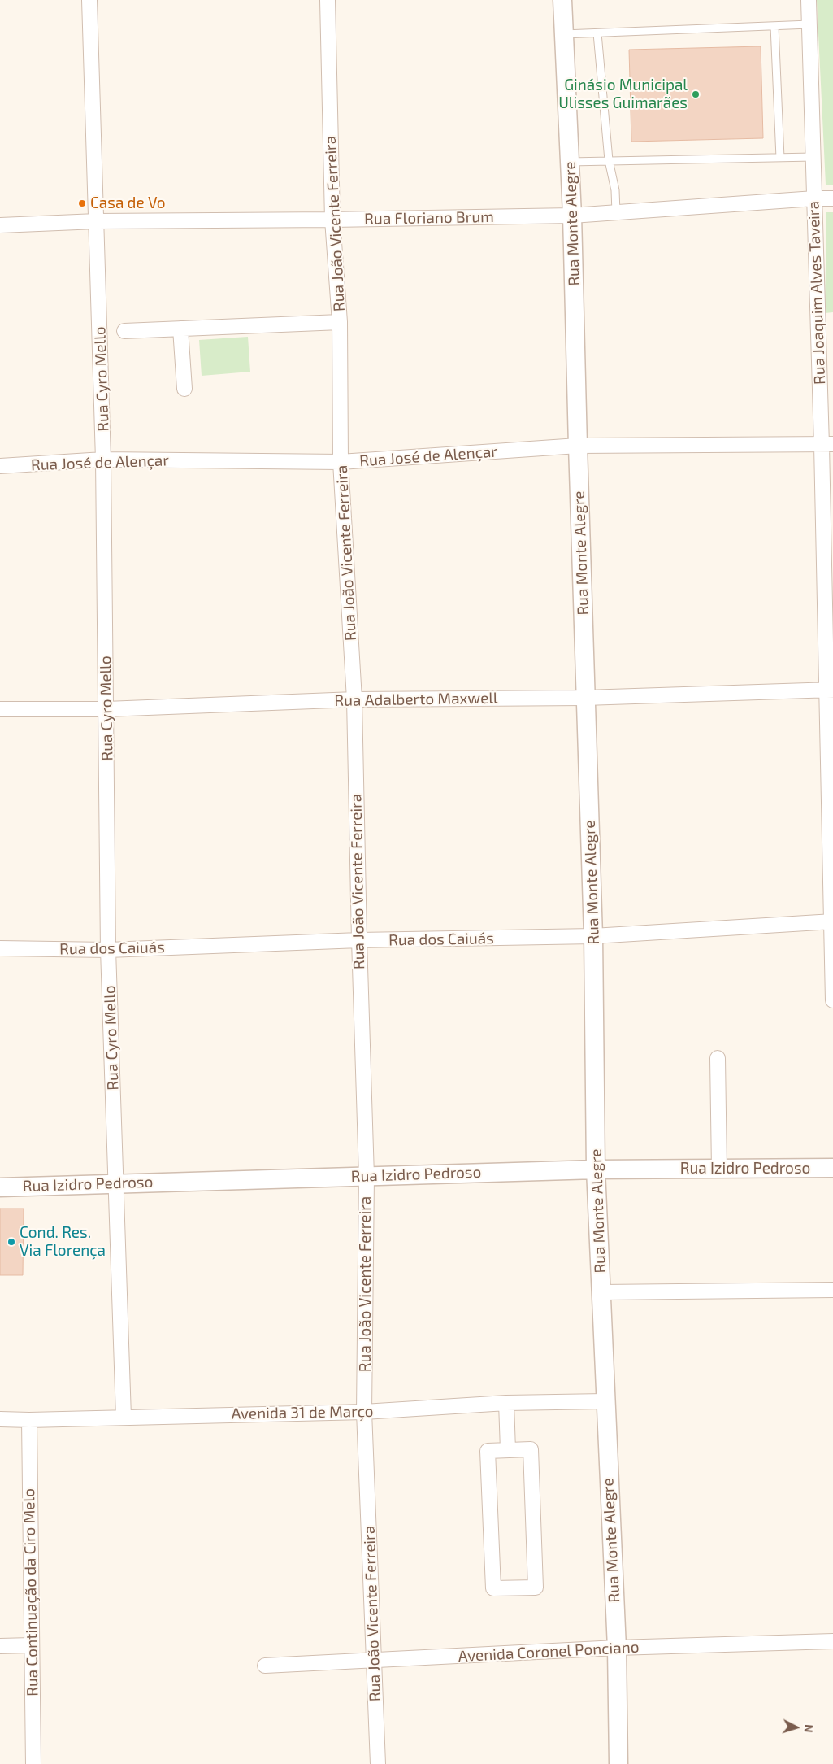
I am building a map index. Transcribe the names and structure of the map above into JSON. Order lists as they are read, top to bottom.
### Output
{
  "streets": {
    "street": [
      "Rua Floriano Brum",
      "Rua João Vicente Ferreira",
      "Rua Monte Alegre",
      "Rua Joaquim Alves Taveira",
      "Rua Cyro Mello",
      "Rua José de Alençar",
      "Rua Adalberto Maxwell",
      "Rua dos Caiuás",
      "Rua Izidro Pedroso",
      "Avenida 31 de Março",
      "Rua Continuação da Ciro Melo",
      "Avenida Coronel Ponciano"
    ]
  },
  "crossings": [
    ["Rua Floriano Brum", "Rua João Vicente Ferreira"],
    ["Rua Floriano Brum", "Rua Monte Alegre"],
    ["Rua Floriano Brum", "Rua Joaquim Alves Taveira"],
    ["Rua Floriano Brum", "Rua Cyro Mello"],
    ["Rua João Vicente Ferreira", "Rua José de Alençar"],
    ["Rua João Vicente Ferreira", "Rua Adalberto Maxwell"],
    ["Rua João Vicente Ferreira", "Rua dos Caiuás"],
    ["Rua João Vicente Ferreira", "Rua Izidro Pedroso"],
    ["Rua João Vicente Ferreira", "Avenida 31 de Março"],
    ["Rua João Vicente Ferreira", "Avenida Coronel Ponciano"],
    ["Rua Monte Alegre", "Rua José de Alençar"],
    ["Rua Monte Alegre", "Rua Adalberto Maxwell"],
    ["Rua Monte Alegre", "Rua dos Caiuás"],
    ["Rua Monte Alegre", "Rua Izidro Pedroso"],
    ["Rua Monte Alegre", "Avenida 31 de Março"],
    ["Rua Monte Alegre", "Avenida Coronel Ponciano"],
    ["Rua Joaquim Alves Taveira", "Rua José de Alençar"],
    ["Rua Joaquim Alves Taveira", "Rua Adalberto Maxwell"],
    ["Rua Joaquim Alves Taveira", "Rua dos Caiuás"],
    ["Rua Cyro Mello", "Rua José de Alençar"],
    ["Rua Cyro Mello", "Rua Adalberto Maxwell"],
    ["Rua Cyro Mello", "Rua dos Caiuás"],
    ["Rua Cyro Mello", "Rua Izidro Pedroso"],
    ["Rua Cyro Mello", "Avenida 31 de Março"],
    ["Avenida 31 de Março", "Rua Continuação da Ciro Melo"]
  ],
  "places": ["Ginásio Municipal Ulisses Guimarães", "Casa de Vo", "Cond. Res. Via Florença"],
  "north": "right"
}
